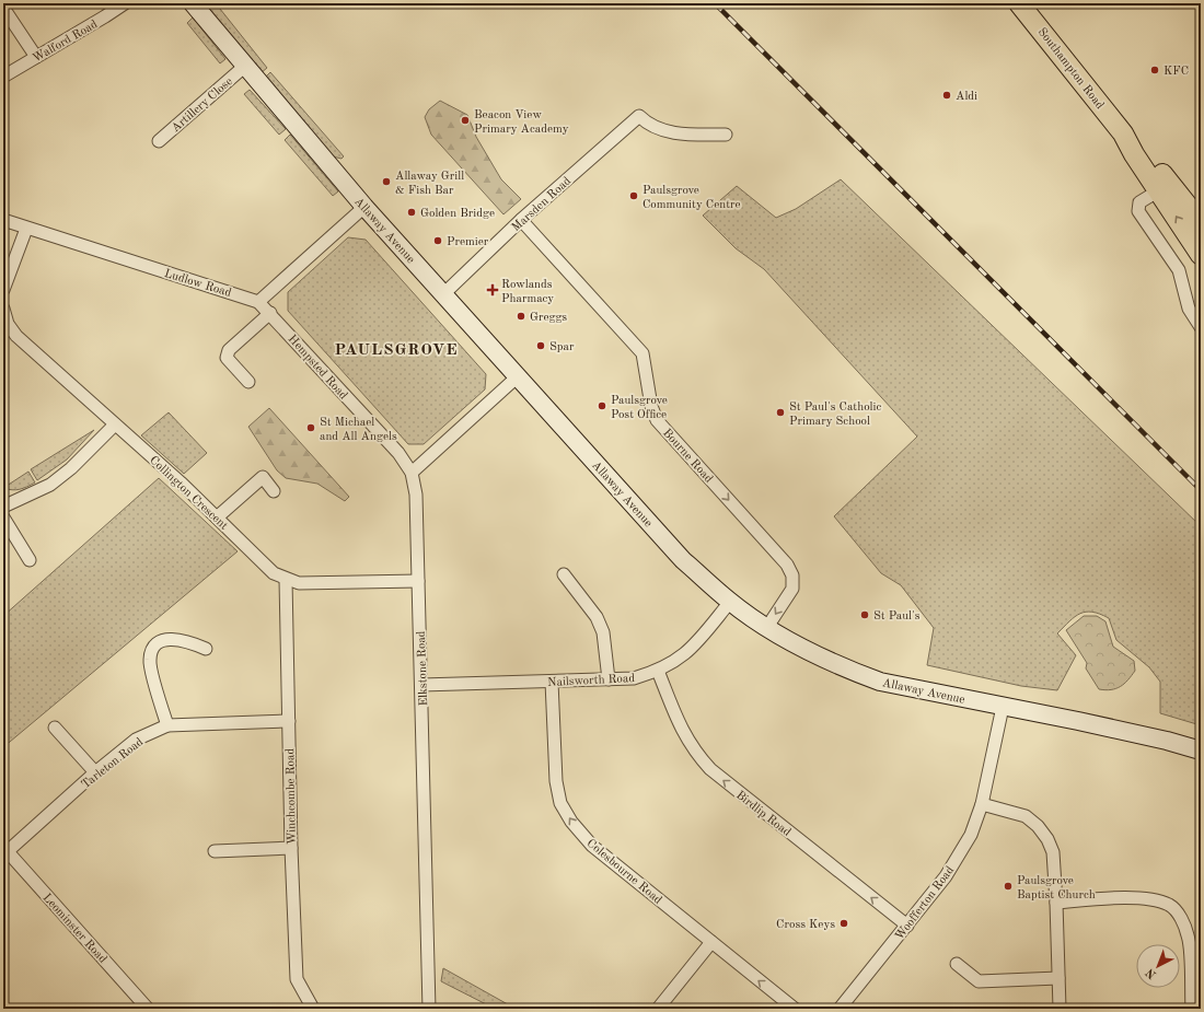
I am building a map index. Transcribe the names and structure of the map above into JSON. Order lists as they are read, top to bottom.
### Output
{
  "streets": {
    "main road": ["Southampton Road"],
    "street": [
      "Walford Road",
      "Artillery Close",
      "Marsden Road",
      "Allaway Avenue",
      "Ludlow Road",
      "Hempsted Road",
      "Bourne Road",
      "Collington Crescent",
      "Elkstone Road",
      "Nailsworth Road",
      "Tarleton Road",
      "Winchcombe Road",
      "Birdlip Road",
      "Colesbourne Road",
      "Woofferton Road",
      "Leominster Road"
    ]
  },
  "crossings": [
    ["Artillery Close", "Allaway Avenue"],
    ["Marsden Road", "Allaway Avenue"],
    ["Marsden Road", "Bourne Road"],
    ["Allaway Avenue", "Bourne Road"],
    ["Allaway Avenue", "Nailsworth Road"],
    ["Allaway Avenue", "Woofferton Road"],
    ["Ludlow Road", "Hempsted Road"],
    ["Hempsted Road", "Elkstone Road"],
    ["Collington Crescent", "Elkstone Road"],
    ["Collington Crescent", "Winchcombe Road"],
    ["Elkstone Road", "Nailsworth Road"],
    ["Nailsworth Road", "Birdlip Road"],
    ["Nailsworth Road", "Colesbourne Road"],
    ["Tarleton Road", "Winchcombe Road"],
    ["Tarleton Road", "Leominster Road"],
    ["Birdlip Road", "Woofferton Road"]
  ],
  "one_way": ["Bourne Road", "Birdlip Road", "Colesbourne Road"],
  "districts": ["PAULSGROVE"],
  "places": {
    "other": [
      "KFC",
      "Aldi",
      "Beacon View Primary Academy",
      "Allaway Grill & Fish Bar",
      "Paulsgrove Community Centre",
      "Golden Bridge",
      "Premier",
      "Greggs",
      "Spar",
      "Paulsgrove Post Office",
      "St Paul's Catholic Primary School",
      "St Michael and All Angels",
      "St Paul's",
      "Paulsgrove Baptist Church",
      "Cross Keys"
    ],
    "health": ["Rowlands Pharmacy"]
  },
  "north": "bottom left"
}
